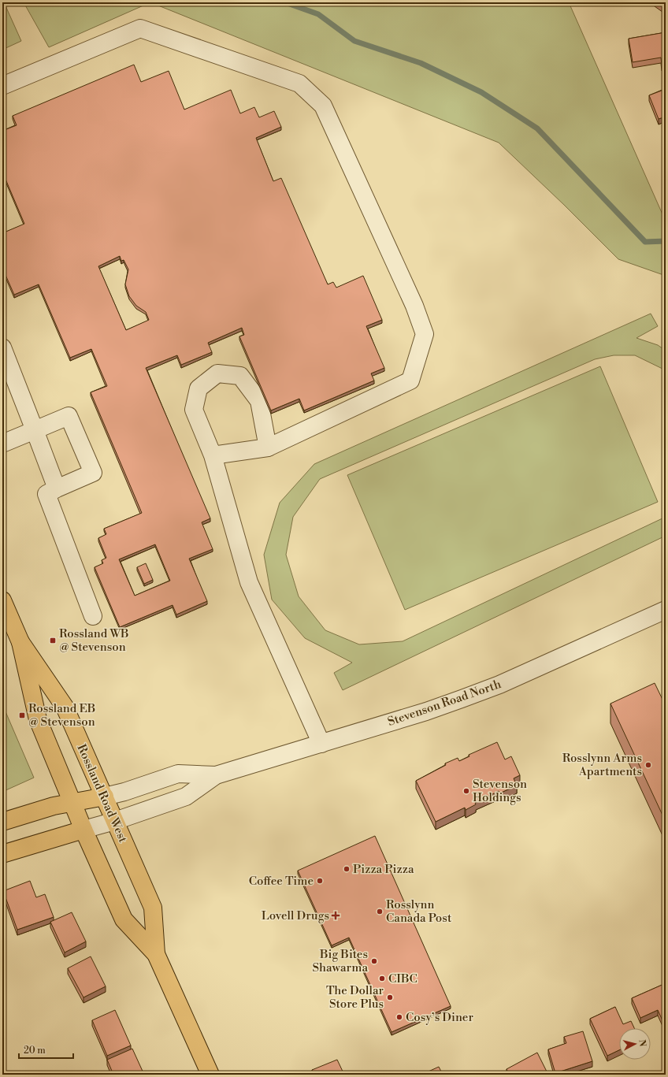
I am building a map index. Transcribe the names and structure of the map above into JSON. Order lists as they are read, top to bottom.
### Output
{
  "streets": {
    "main road": ["Stevenson Road North", "Rossland Road West"]
  },
  "crossings": [
    ["Stevenson Road North", "Rossland Road West"]
  ],
  "places": {
    "transit": ["Rossland WB @ Stevenson", "Rossland EB @ Stevenson"],
    "other": [
      "Rosslynn Arms Apartments",
      "Stevenson Holdings",
      "Pizza Pizza",
      "Coffee Time",
      "Rosslynn Canada Post",
      "Big Bites Shawarma",
      "CIBC",
      "The Dollar Store Plus",
      "Cosy’s Diner"
    ],
    "health": ["Lovell Drugs"]
  },
  "scale_bar": "20 m",
  "north": "right"
}
